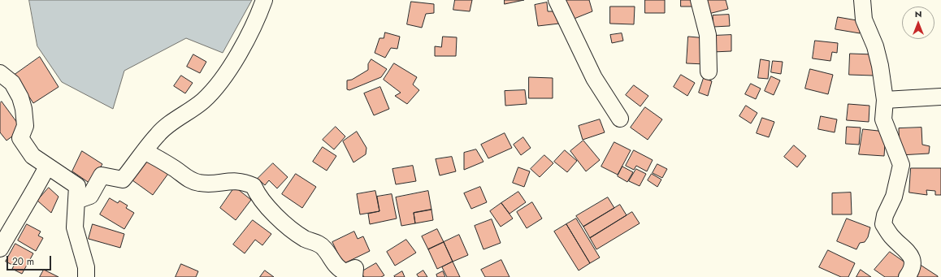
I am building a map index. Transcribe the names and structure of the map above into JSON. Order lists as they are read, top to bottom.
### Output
{
  "scale_bar": "20 m",
  "north": "top"
}
